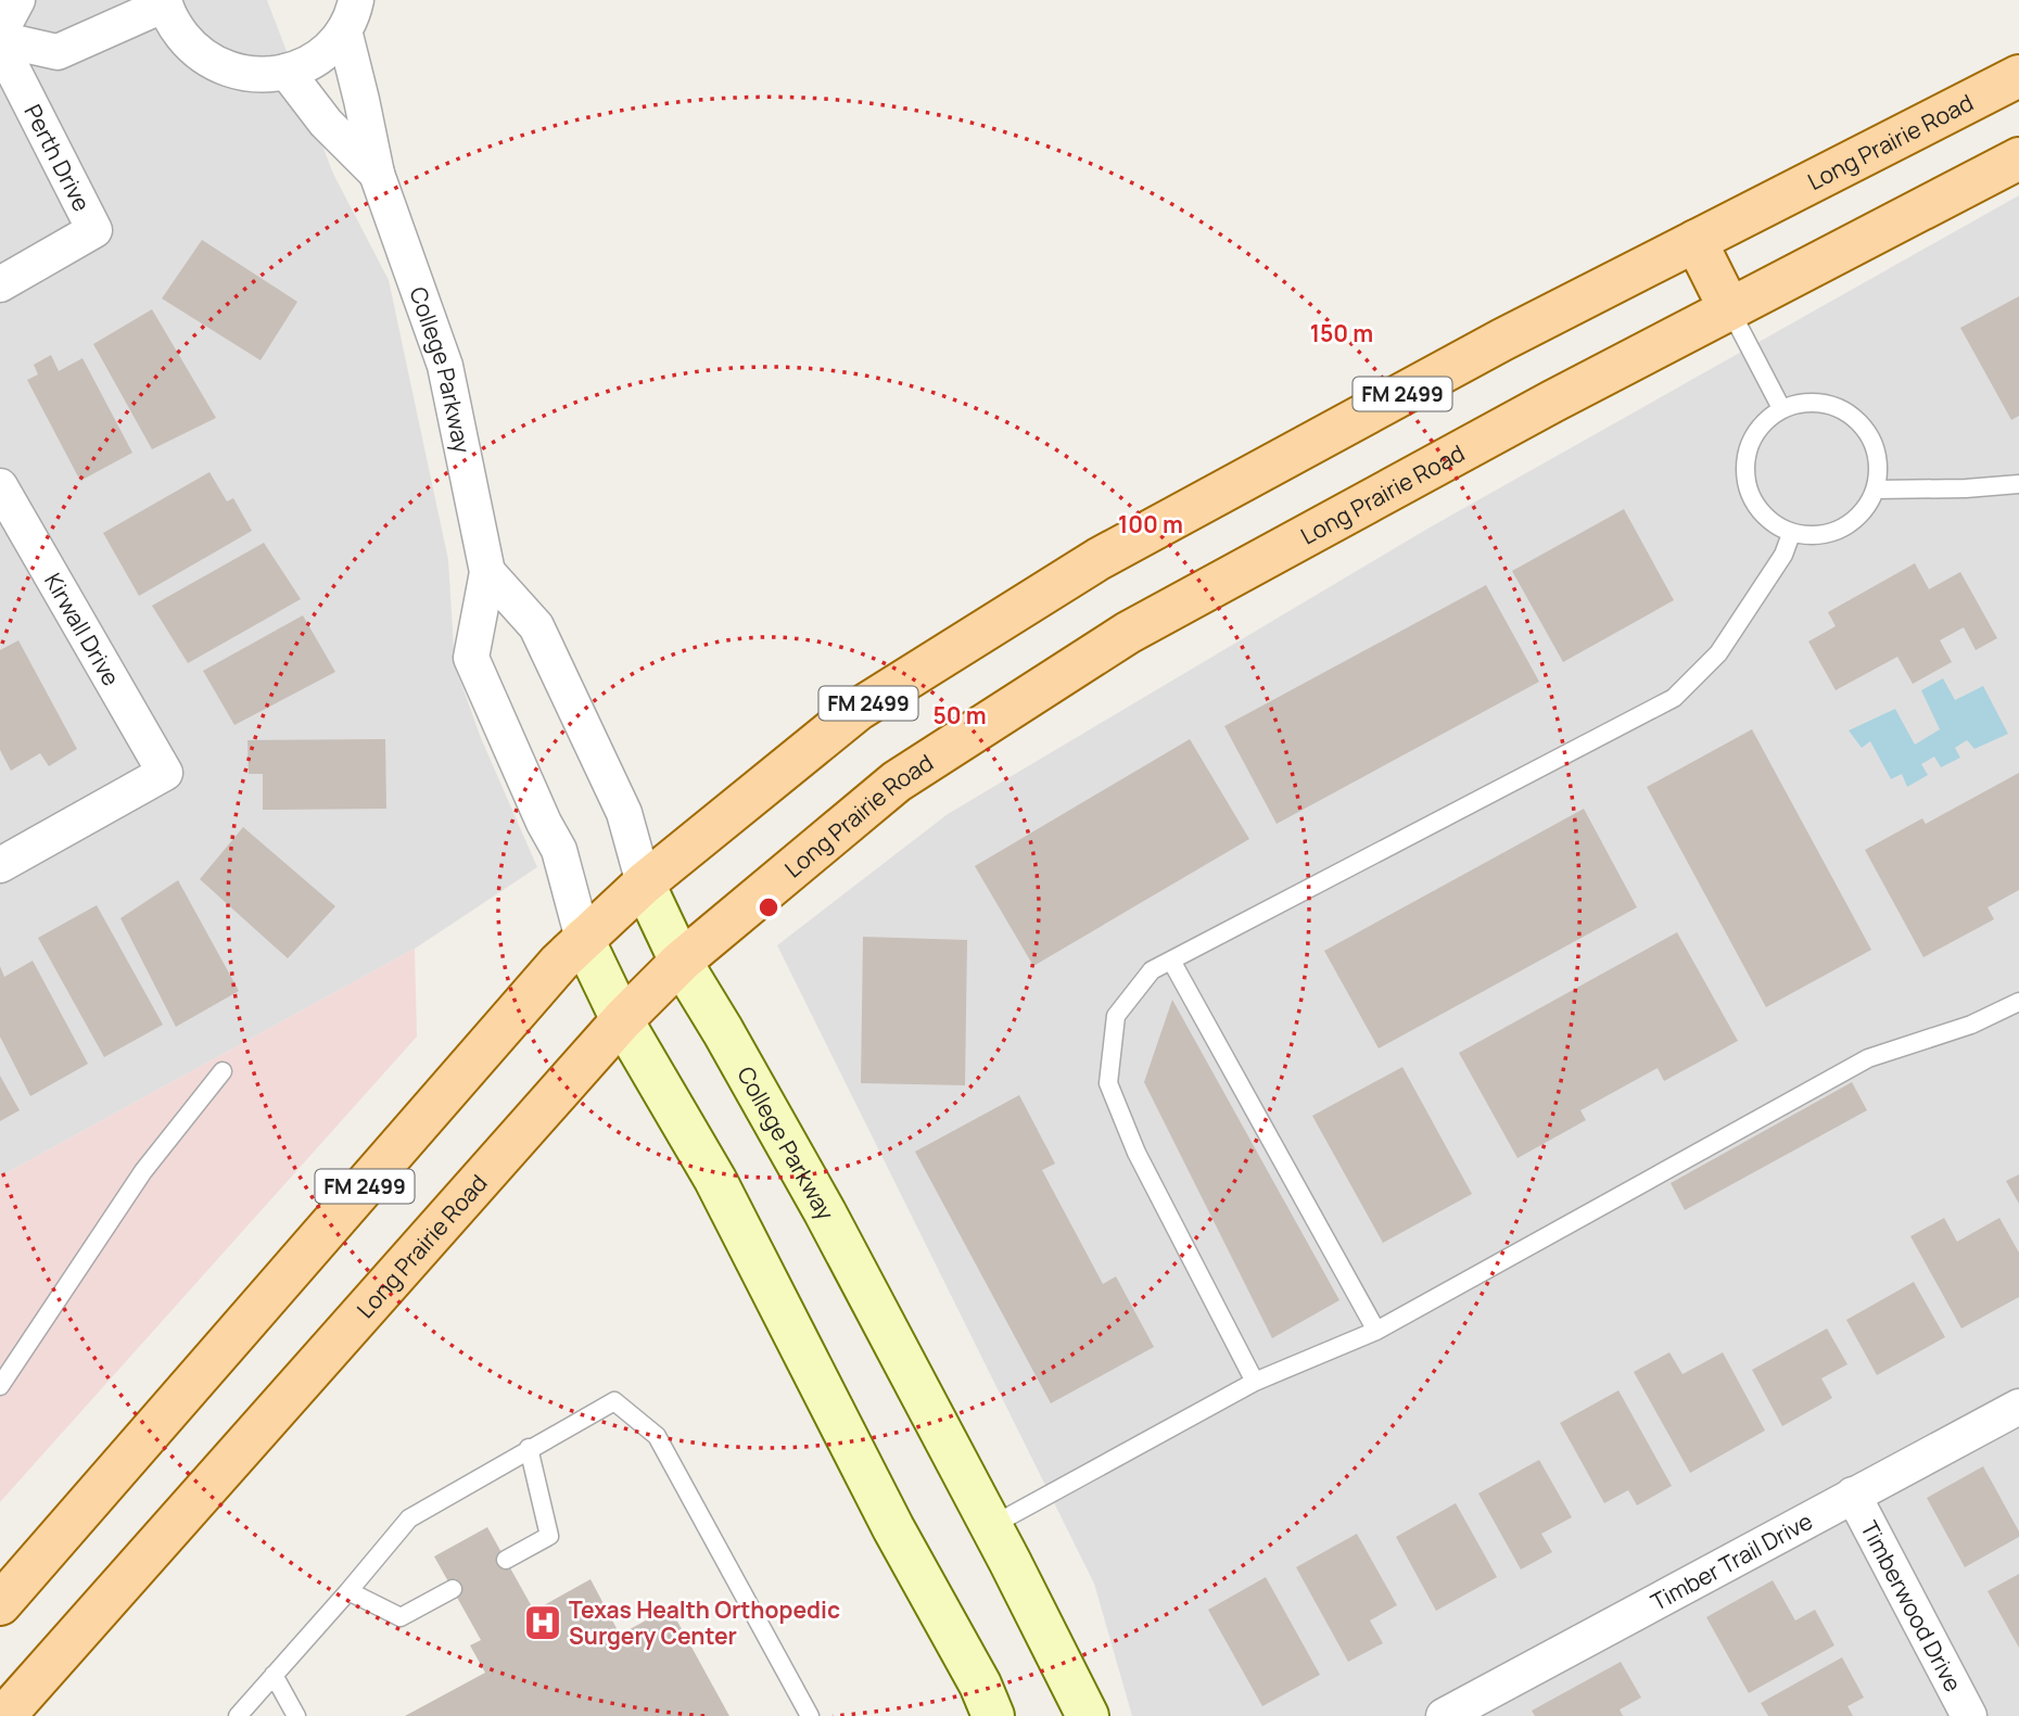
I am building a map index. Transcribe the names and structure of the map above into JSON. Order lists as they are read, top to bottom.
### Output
{
  "streets": {
    "main road": ["Long Prairie Road", "College Parkway", "FM 2499"],
    "street": [
      "Perth Drive",
      "Kirwall Drive",
      "Timber Trail Drive",
      "Timberwood Drive"
    ]
  },
  "crossings": [
    ["Long Prairie Road", "College Parkway"],
    ["Timber Trail Drive", "Timberwood Drive"]
  ],
  "places": {
    "hospital": ["Texas Health Orthopedic Surgery Center"]
  },
  "rings": ["150 m", "100 m", "50 m"]
}
